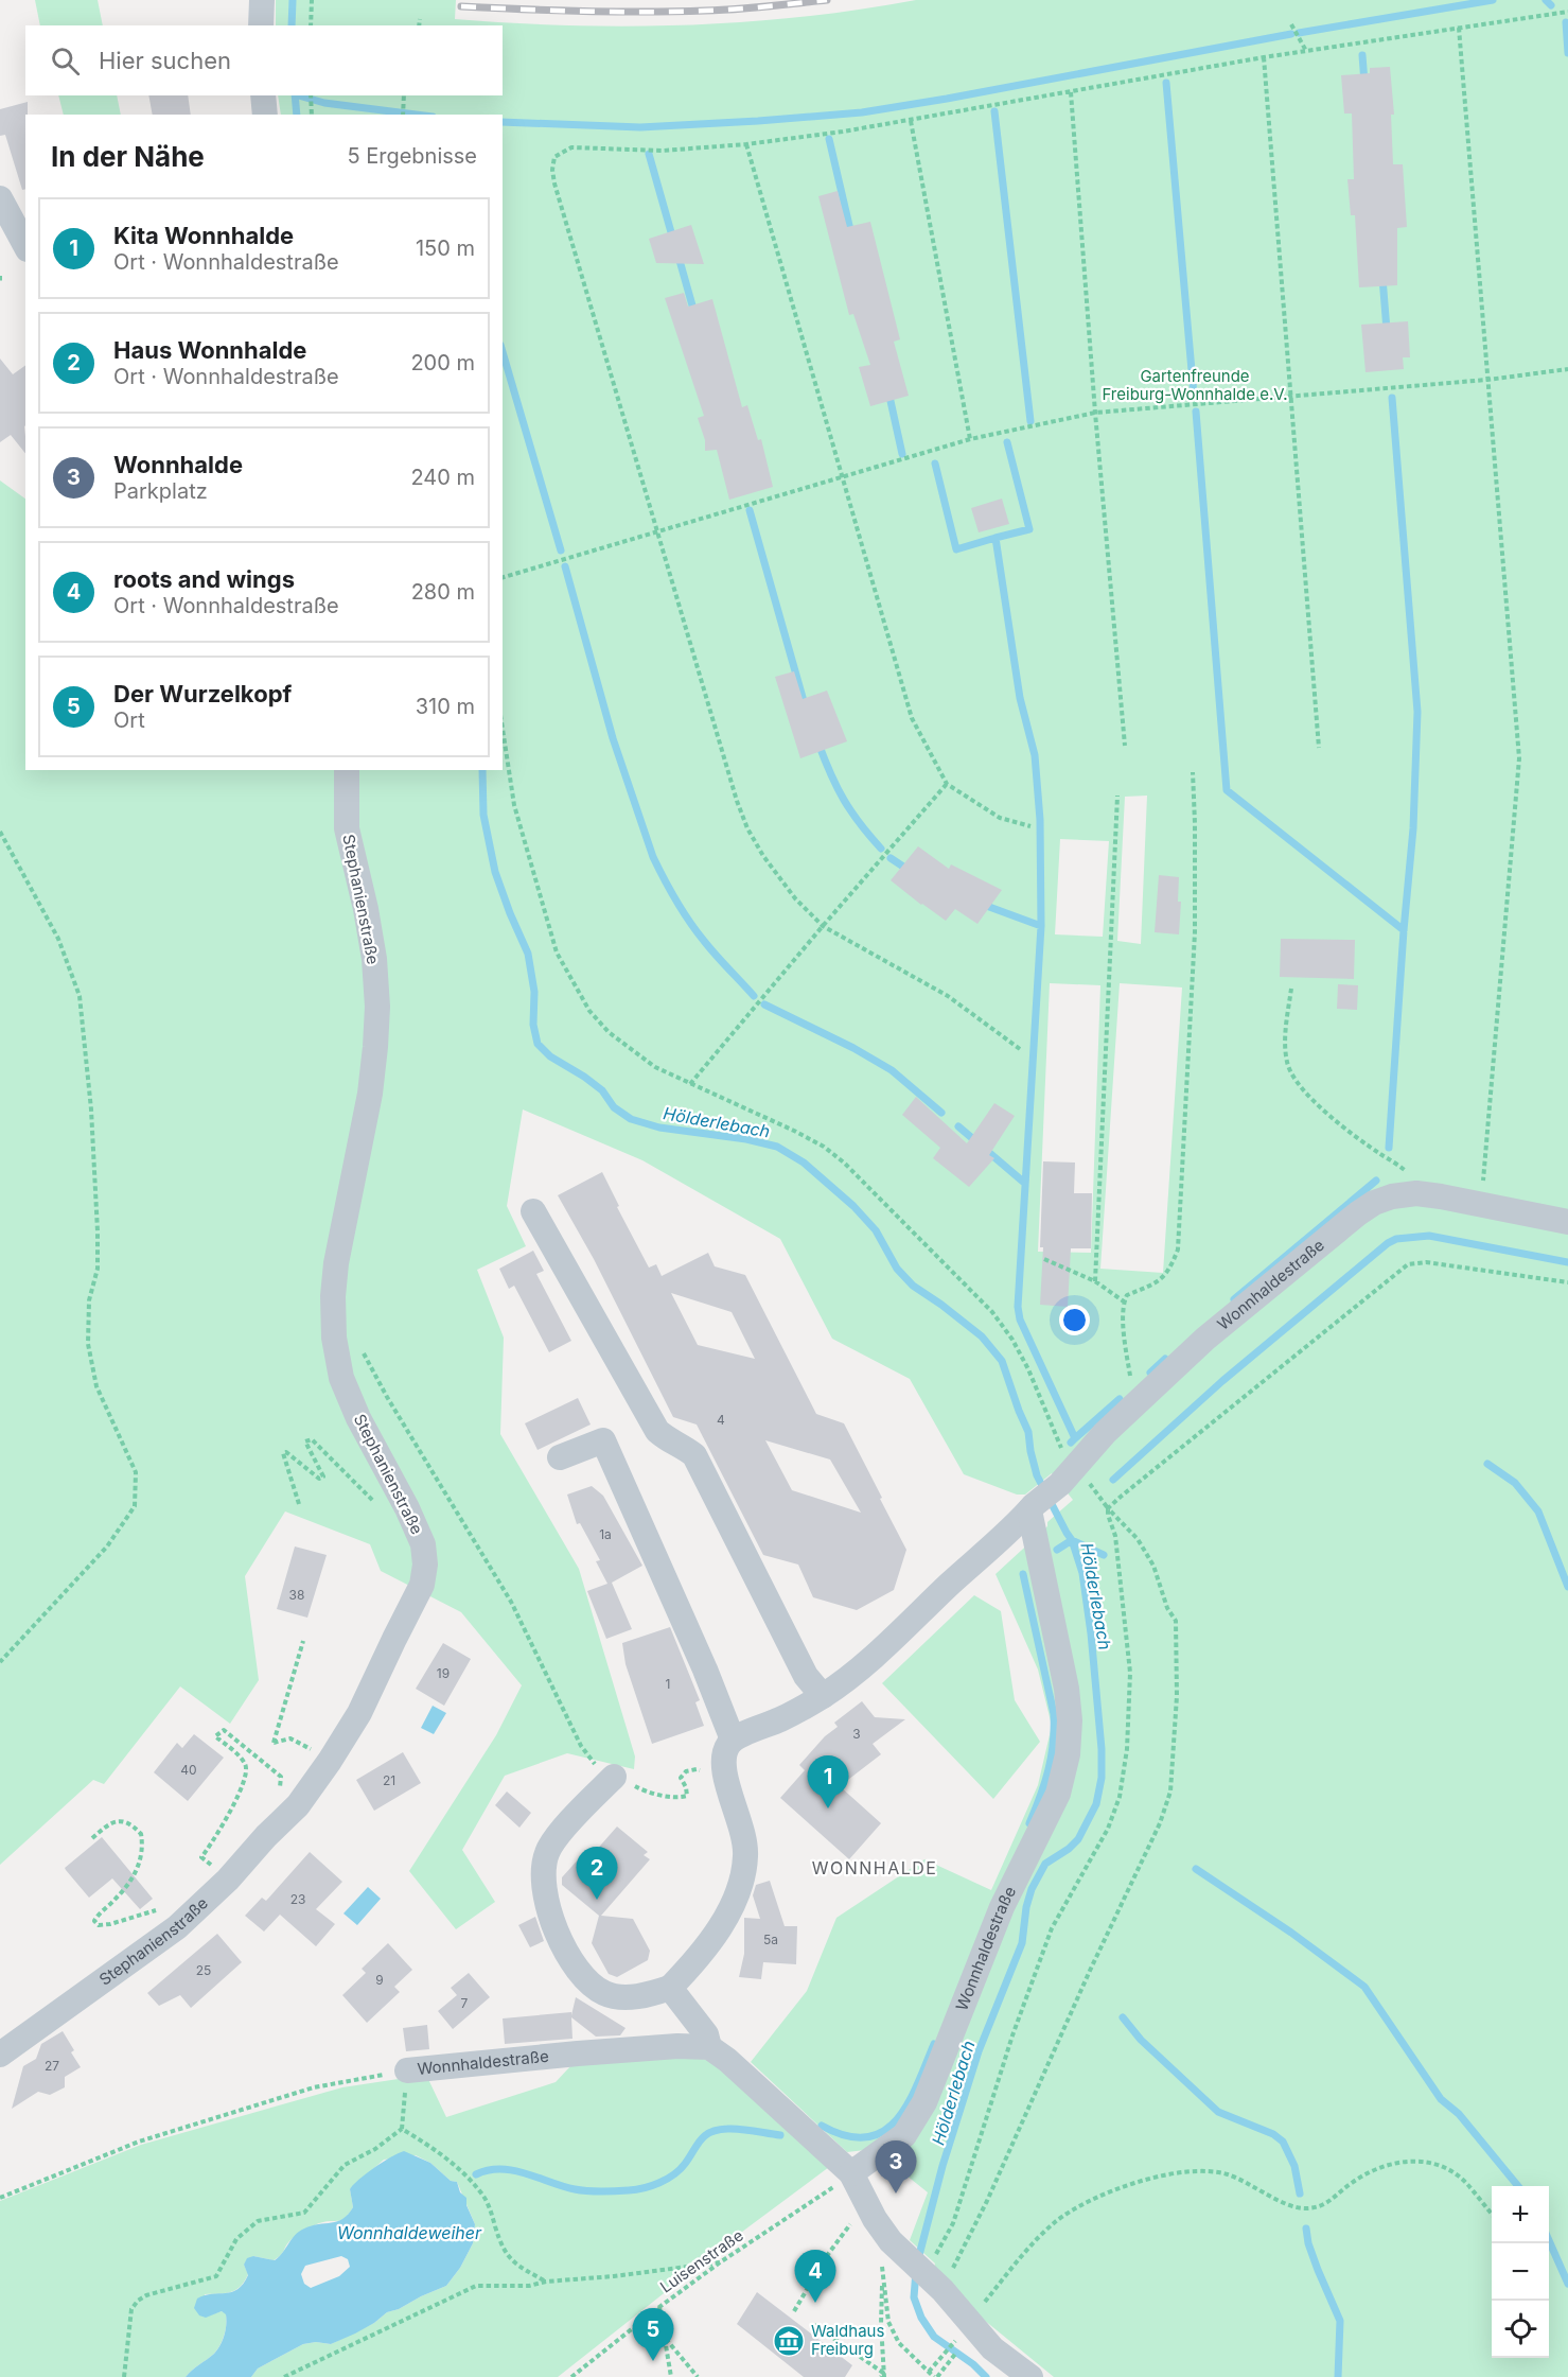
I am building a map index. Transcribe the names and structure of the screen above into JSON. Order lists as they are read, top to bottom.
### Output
{
  "streets": {
    "street": ["Stephanienstraße", "Wonnhaldestraße"],
    "path": ["Luisenstraße"]
  },
  "crossings": [
    ["Wonnhaldestraße", "Luisenstraße"]
  ],
  "districts": ["WONNHALDE"],
  "water": ["Hölderlebach", "Wonnhaldeweiher"],
  "parks": ["Gartenfreunde Freiburg-Wonnhalde e.V."],
  "places": {
    "museum": ["Waldhaus Freiburg"]
  },
  "house_numbers": [
    "4",
    "1a",
    "38",
    "19",
    "1",
    "3",
    "40",
    "21",
    "23",
    "5a",
    "25",
    "9",
    "7",
    "27"
  ],
  "page": {
    "search": "Hier suchen",
    "heading": ["In der Nähe", "5 Ergebnisse"],
    "list": [
      {
        "mark": "1",
        "name": "Kita Wonnhalde",
        "note": "Ort · Wonnhaldestraße",
        "value": "150 m"
      },
      {
        "mark": "2",
        "name": "Haus Wonnhalde",
        "note": "Ort · Wonnhaldestraße",
        "value": "200 m"
      },
      {
        "mark": "3",
        "name": "Wonnhalde",
        "note": "Parkplatz",
        "value": "240 m"
      },
      {
        "mark": "4",
        "name": "roots and wings",
        "note": "Ort · Wonnhaldestraße",
        "value": "280 m"
      },
      {
        "mark": "5",
        "name": "Der Wurzelkopf",
        "note": "Ort",
        "value": "310 m"
      }
    ],
    "pins": [
      "1",
      "2",
      "3",
      "4",
      "5"
    ],
    "map_buttons": ["+", "−"]
  }
}
